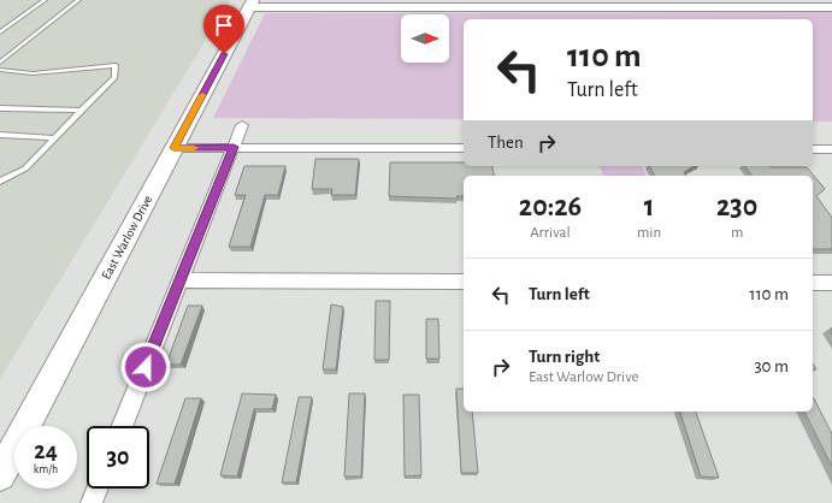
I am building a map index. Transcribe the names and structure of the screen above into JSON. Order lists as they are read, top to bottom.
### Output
{
  "streets": {
    "street": ["East Warlow Drive"]
  },
  "north": "right",
  "page": {
    "turn": ["110 m", "Turn left"],
    "then": "Then",
    "eta": [
      "20:26",
      "Arrival",
      "1",
      "min",
      "230",
      "m"
    ],
    "list": [
      {
        "name": "Turn left",
        "value": "110 m"
      },
      {
        "name": "Turn right",
        "note": "East Warlow Drive",
        "value": "30 m"
      }
    ],
    "speed": "24 km/h",
    "limit": "30"
  }
}
